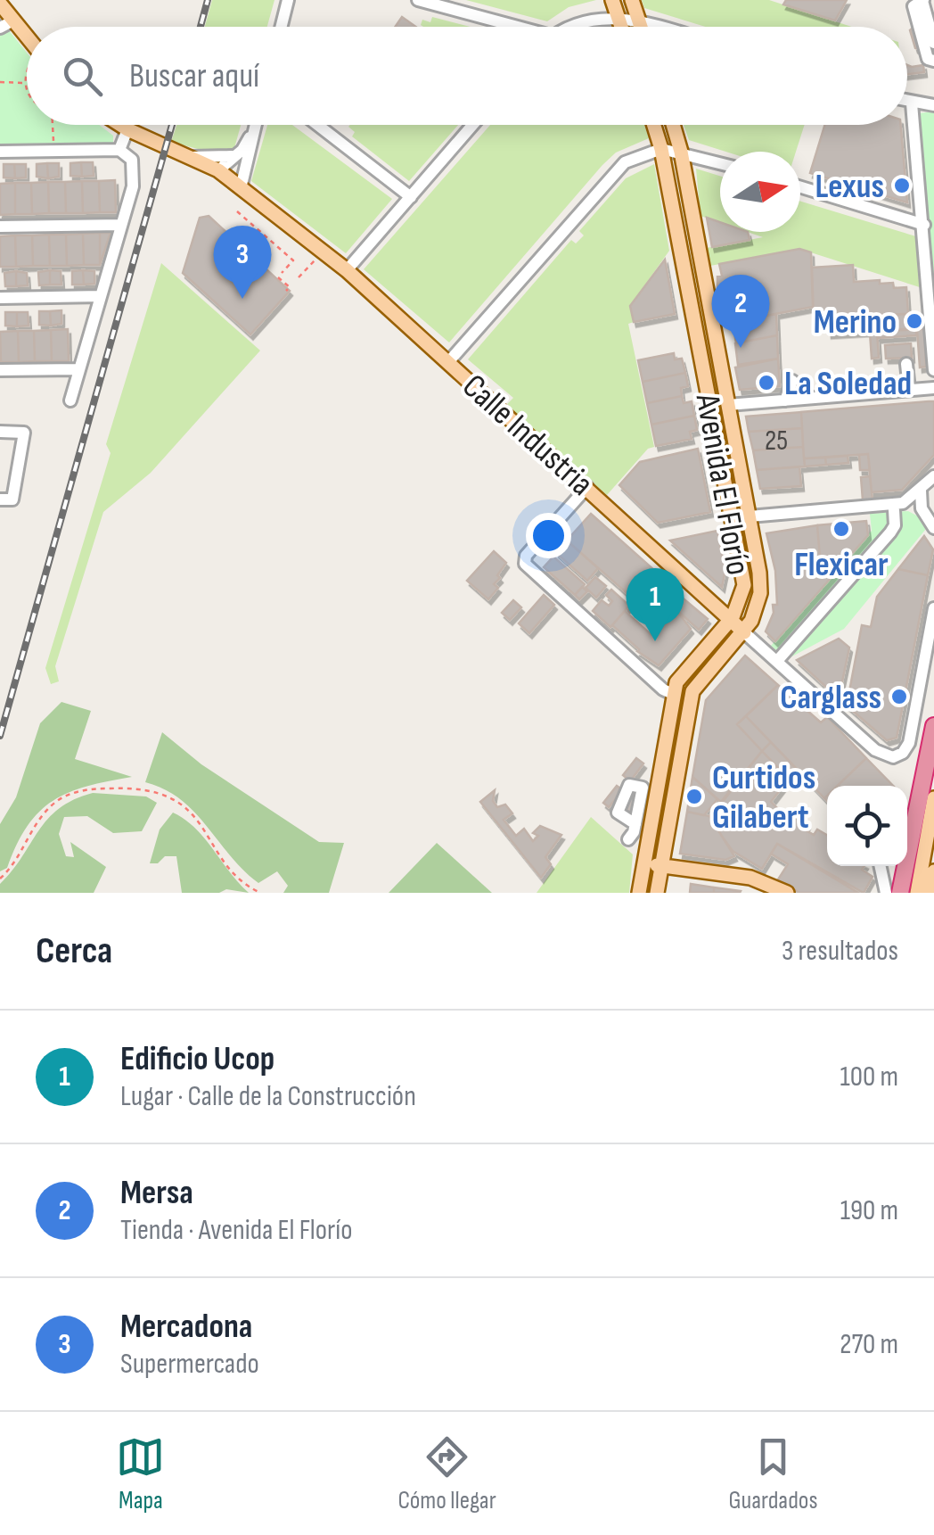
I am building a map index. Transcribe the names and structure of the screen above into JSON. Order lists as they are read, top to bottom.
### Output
{
  "streets": {
    "main road": ["Calle Industria", "Avenida El Florío"]
  },
  "crossings": [
    ["Calle Industria", "Avenida El Florío"]
  ],
  "places": [
    "Lexus",
    "Merino",
    "La Soledad",
    "Flexicar",
    "Carglass",
    "Curtidos Gilabert"
  ],
  "house_numbers": ["25"],
  "north": "right",
  "page": {
    "search": "Buscar aquí",
    "pins": ["3", "2", "1"],
    "heading": ["Cerca", "3 resultados"],
    "list": [
      {
        "mark": "1",
        "name": "Edificio Ucop",
        "note": "Lugar · Calle de la Construcción",
        "value": "100 m"
      },
      {
        "mark": "2",
        "name": "Mersa",
        "note": "Tienda · Avenida El Florío",
        "value": "190 m"
      },
      {
        "mark": "3",
        "name": "Mercadona",
        "note": "Supermercado",
        "value": "270 m"
      }
    ],
    "nav": ["Mapa", "Cómo llegar", "Guardados"]
  }
}
